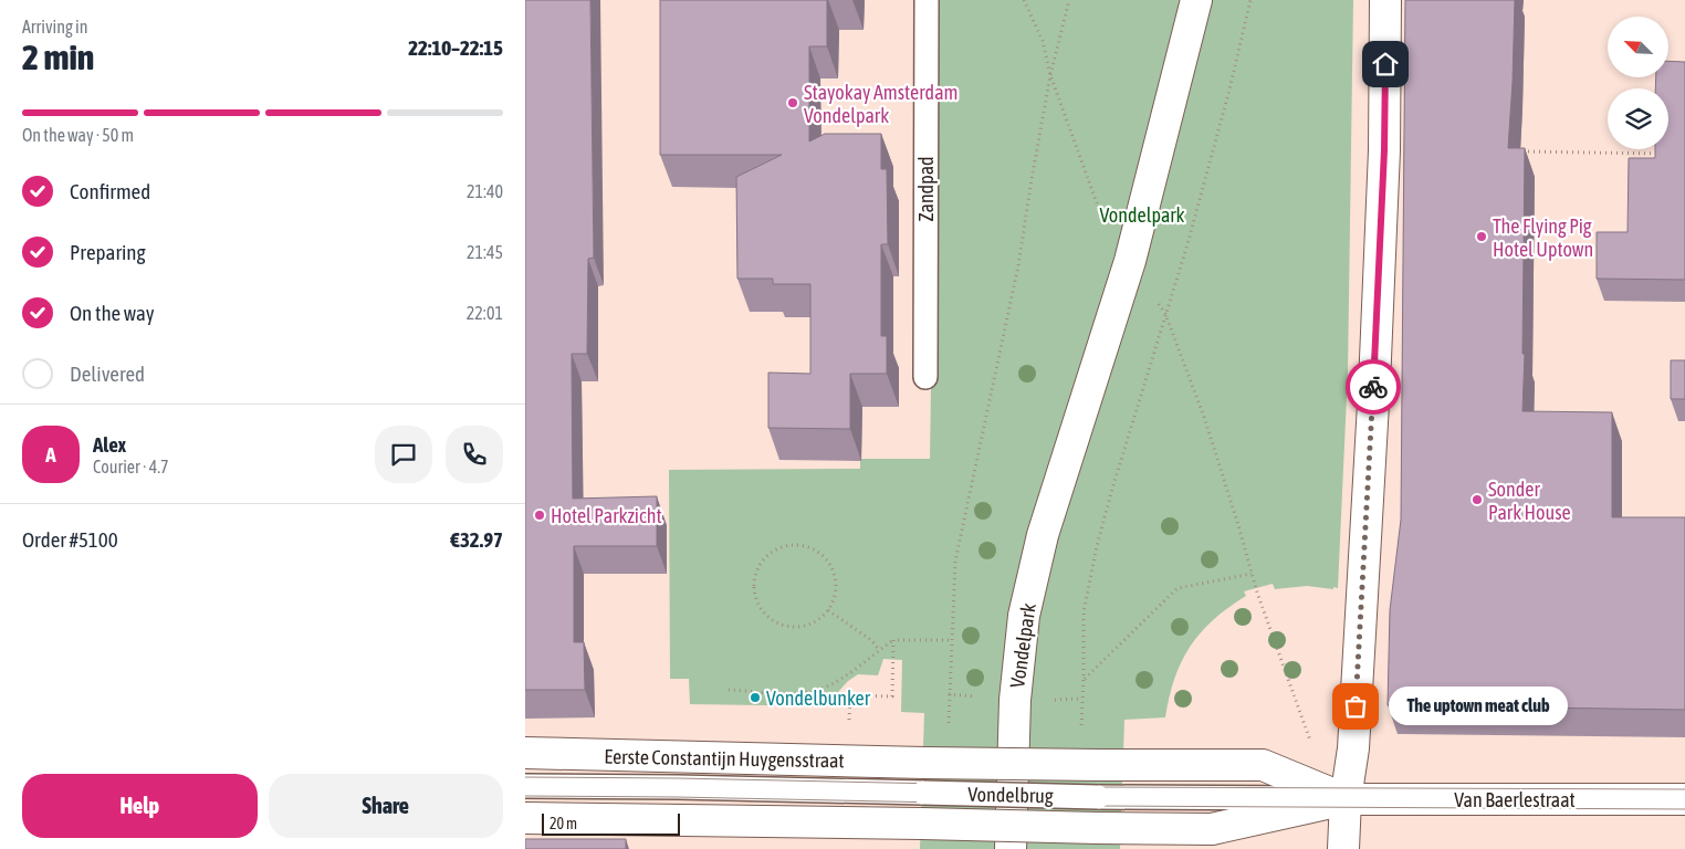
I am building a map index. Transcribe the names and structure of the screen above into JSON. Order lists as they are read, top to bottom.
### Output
{
  "streets": {
    "street": [
      "Vondelpark",
      "Eerste Constantijn Huygensstraat",
      "Vondelbrug",
      "Van Baerlestraat"
    ],
    "lane": ["Zandpad"]
  },
  "crossings": [
    ["Eerste Constantijn Huygensstraat", "Vondelbrug"],
    ["Vondelbrug", "Van Baerlestraat"]
  ],
  "parks": ["Vondelpark"],
  "places": [
    "Stayokay Amsterdam Vondelpark",
    "The Flying Pig Hotel Uptown",
    "Sonder Park House",
    "Hotel Parkzicht",
    "Vondelbunker",
    "The uptown meat club"
  ],
  "scale_bar": "20 m",
  "north": "top left",
  "page": {
    "heading": ["2 min", "Arriving in", "22:10–22:15"],
    "panel": [
      "Alex",
      "Courier · 4.7",
      "Order #5100",
      "€32.97"
    ],
    "bar": "On the way · 50 m",
    "list": [
      ["Confirmed", "21:40"],
      ["Preparing", "21:45"],
      ["On the way", "22:01"],
      "Delivered"
    ],
    "round": "A",
    "bubble": "The uptown meat club",
    "buttons": ["Help", "Share"],
    "scale": "20 m"
  }
}
